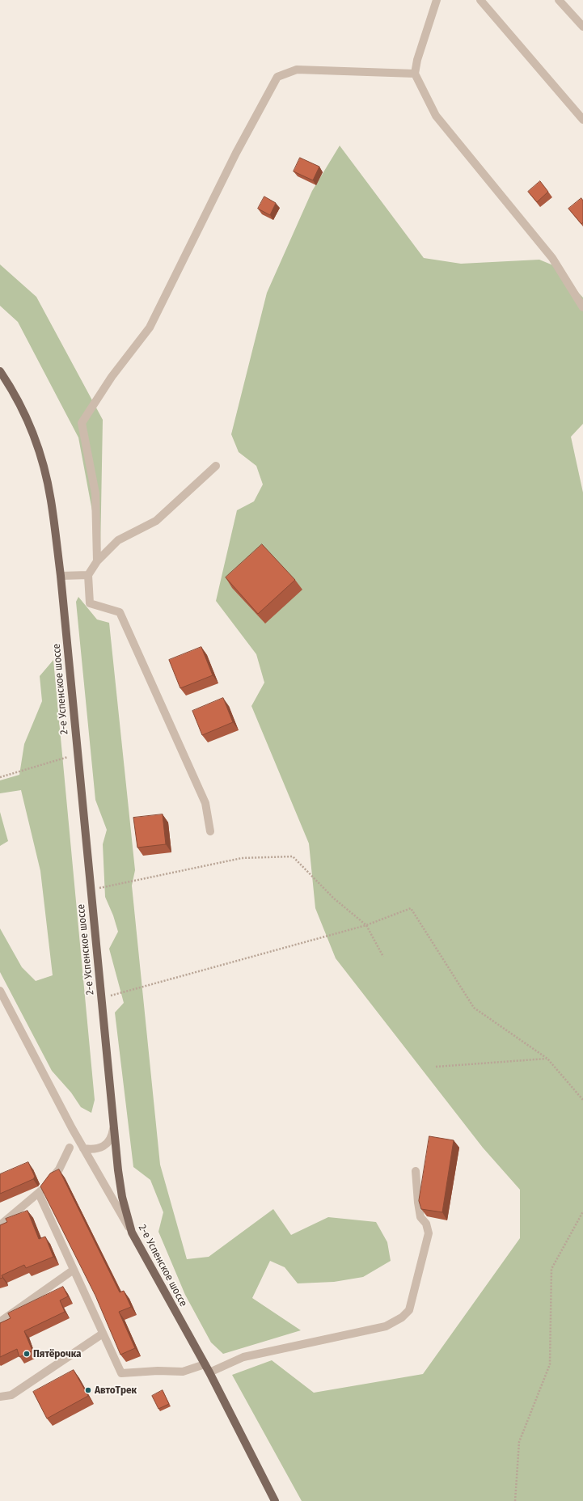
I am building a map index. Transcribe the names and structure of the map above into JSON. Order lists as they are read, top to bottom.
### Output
{
  "streets": {
    "main road": ["2-е Успенское шоссе"]
  },
  "places": ["Пятёрочка", "АвтоТрек"]
}
